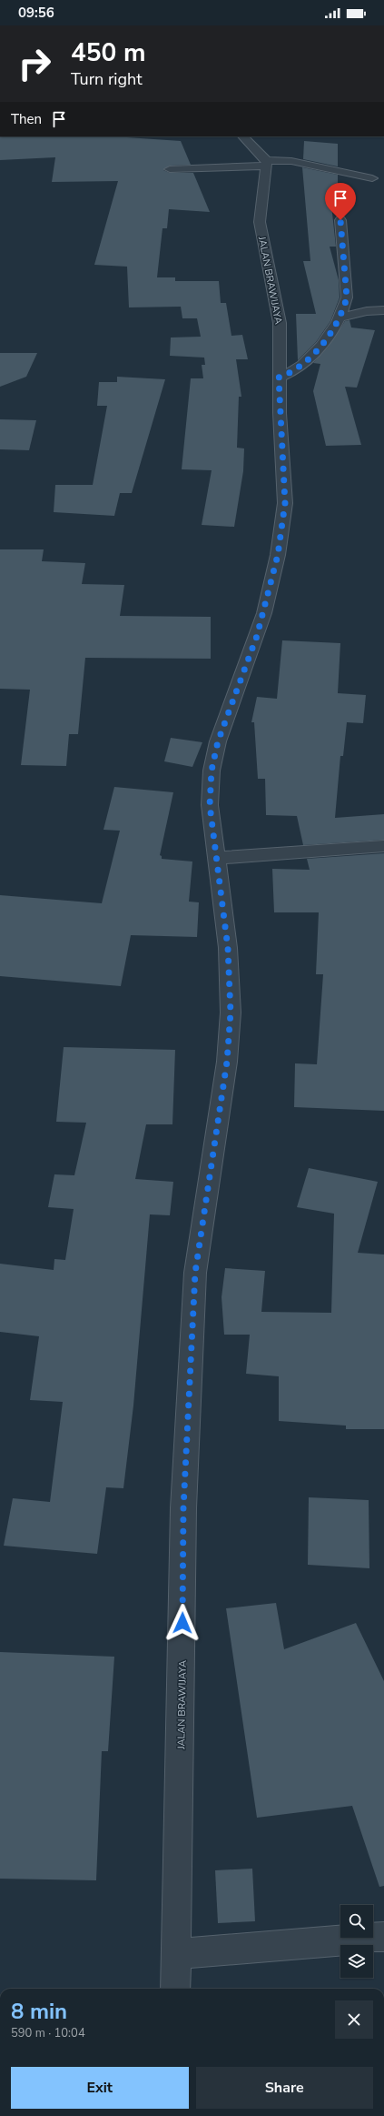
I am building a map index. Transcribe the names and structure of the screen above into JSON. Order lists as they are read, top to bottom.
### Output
{
  "streets": {
    "street": ["JALAN BRAWIJAYA"]
  },
  "page": {
    "status": "09:56",
    "turn": ["450 m", "Turn right"],
    "then": "Then",
    "heading": ["8 min", "590 m · 10:04"],
    "buttons": ["Exit", "Share"]
  }
}
